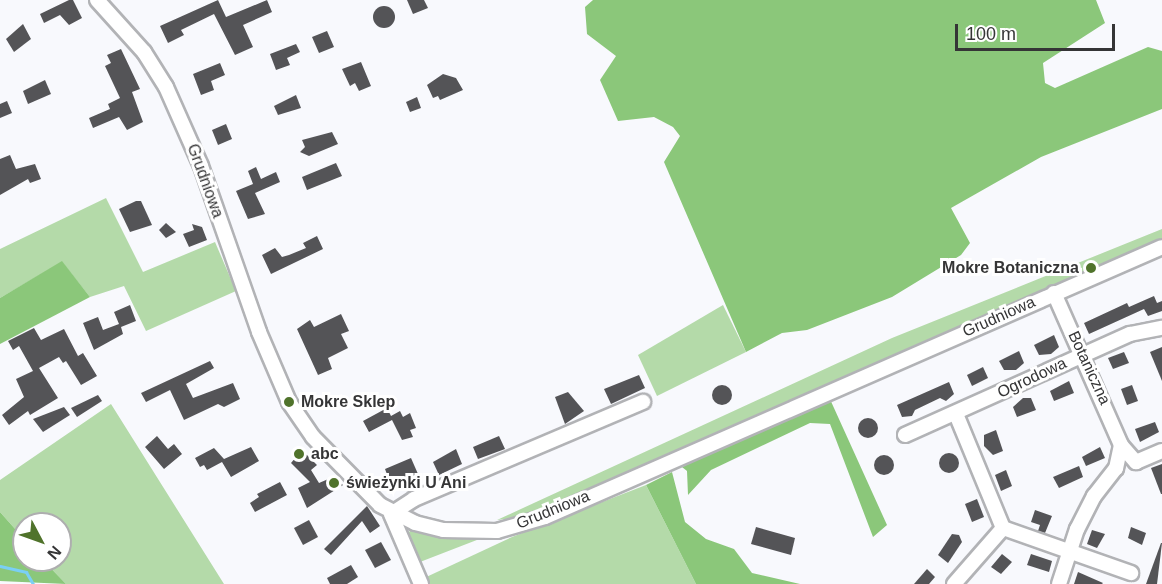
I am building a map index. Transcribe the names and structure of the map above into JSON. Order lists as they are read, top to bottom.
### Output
{
  "streets": {
    "street": ["Grudniowa", "Botaniczna", "Ogrodowa"]
  },
  "crossings": [
    ["Grudniowa", "Botaniczna"],
    ["Botaniczna", "Ogrodowa"]
  ],
  "places": [
    "Mokre Botaniczna",
    "Mokre Sklep",
    "abc",
    "świeżynki U Ani"
  ],
  "scale_bar": "100 m",
  "north": "bottom right"
}
